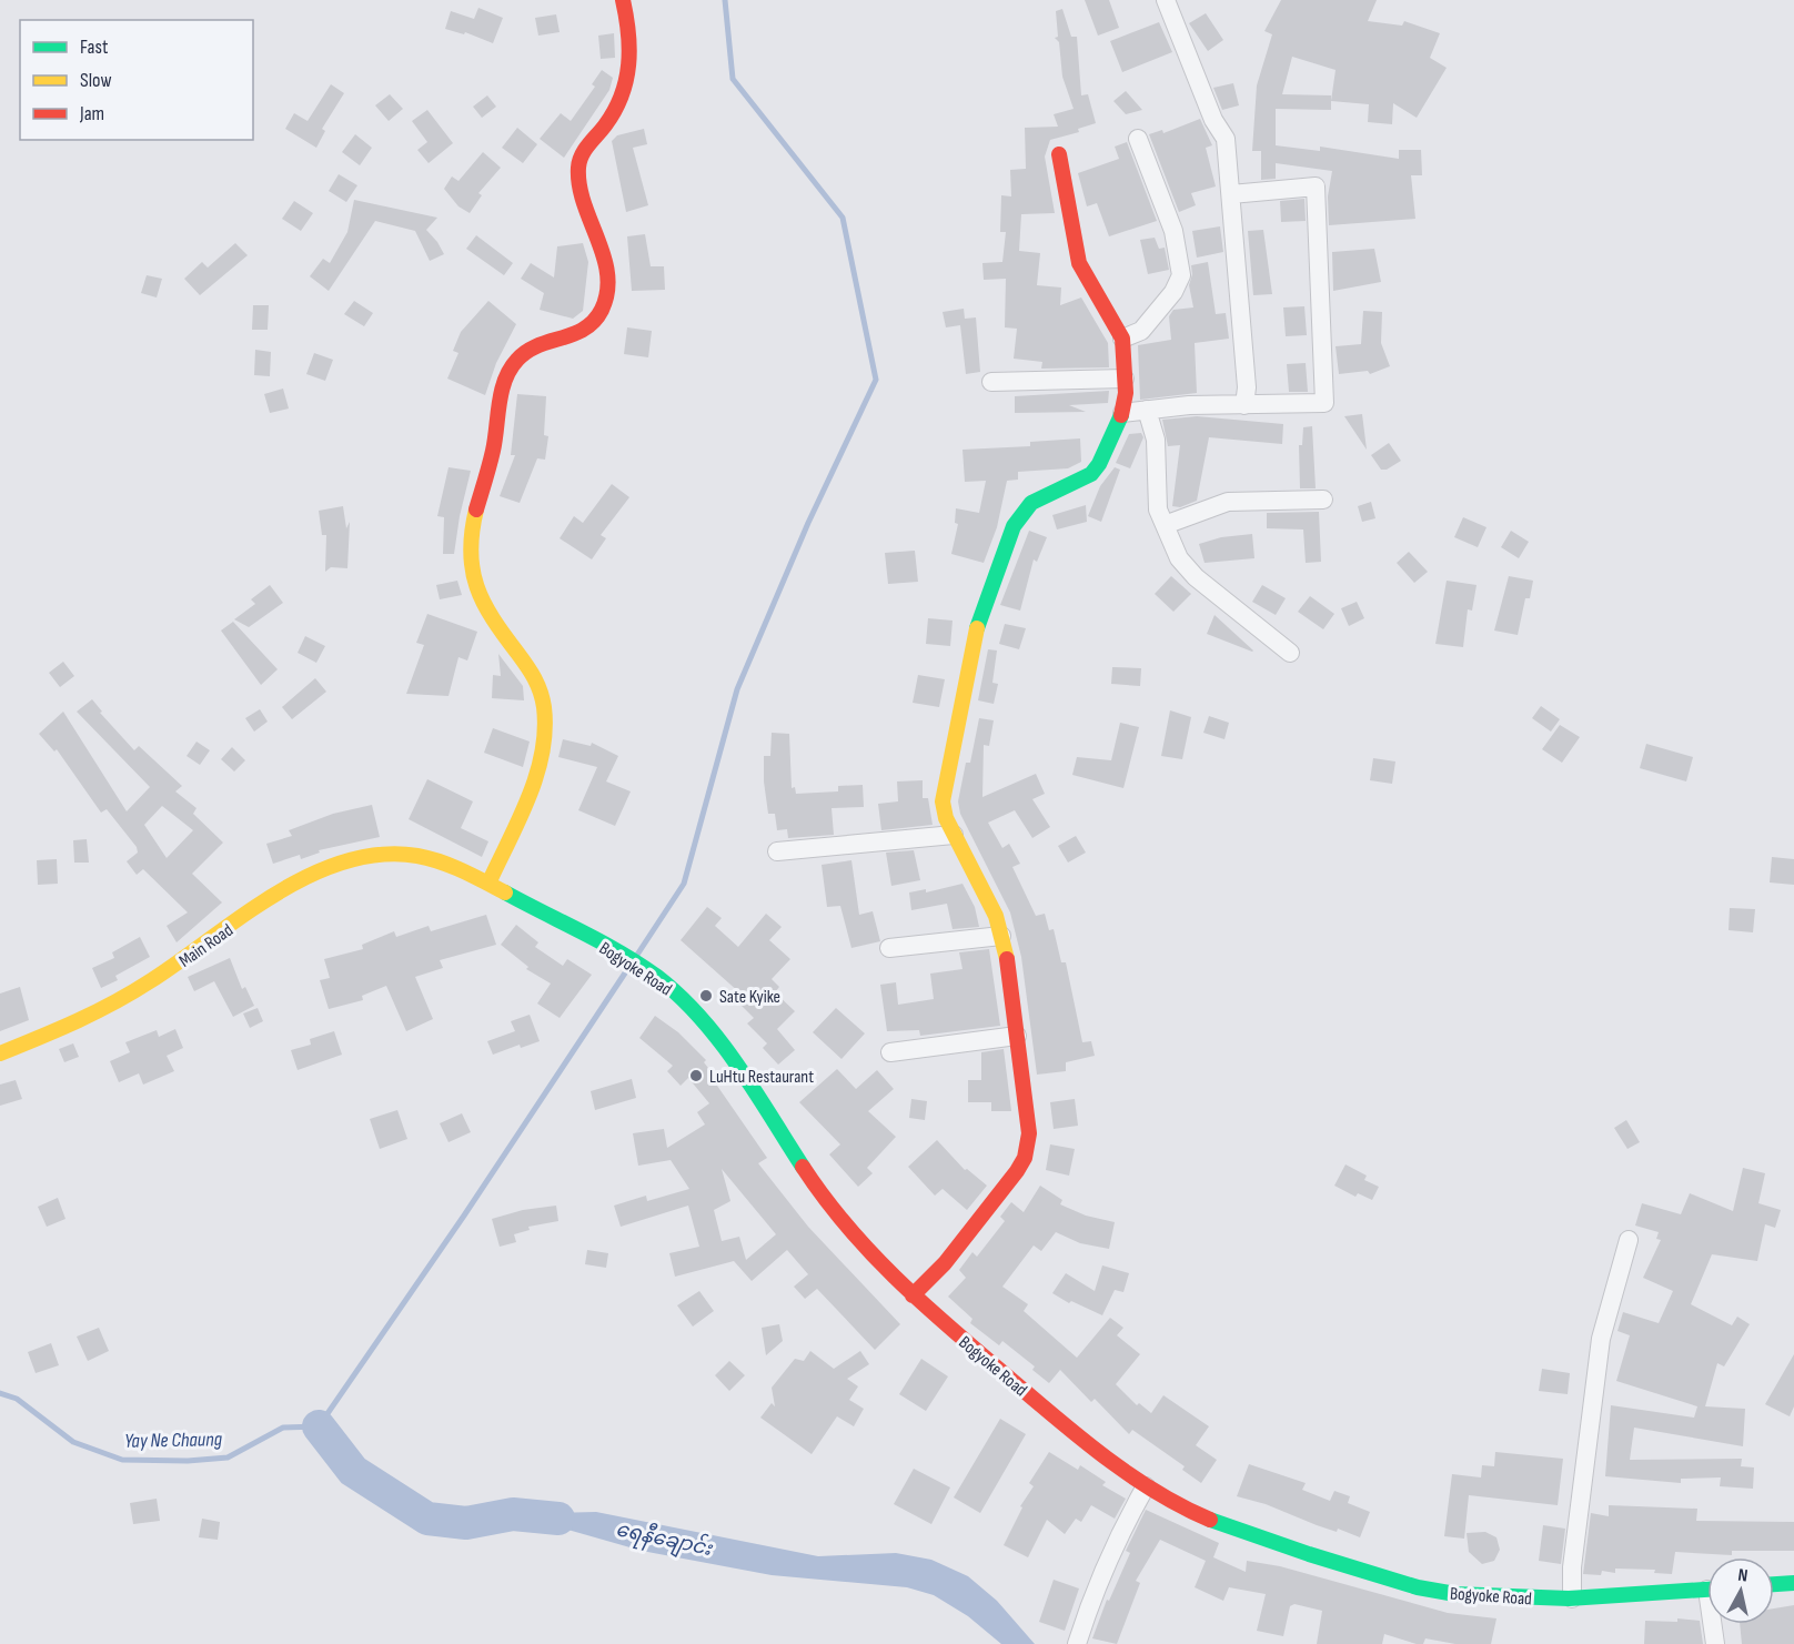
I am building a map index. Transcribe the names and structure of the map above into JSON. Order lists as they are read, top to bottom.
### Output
{
  "streets": {
    "street": ["Main Road", "Bogyoke Road"]
  },
  "crossings": [
    ["Main Road", "Bogyoke Road"]
  ],
  "water": ["Yay Ne Chaung", "ရေနီချောင်း"],
  "places": ["Sate Kyike", "LuHtu Restaurant"],
  "legend": ["Fast", "Slow", "Jam"],
  "north": "top"
}
